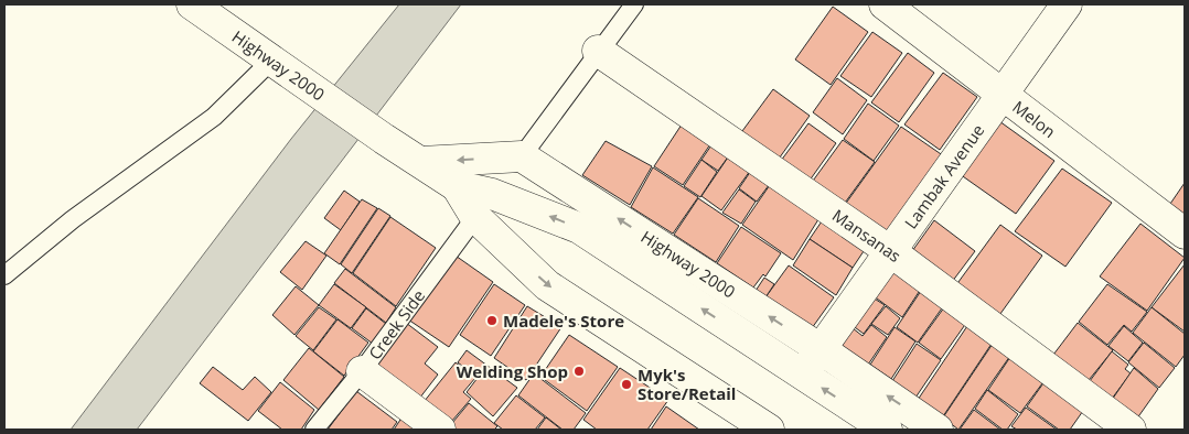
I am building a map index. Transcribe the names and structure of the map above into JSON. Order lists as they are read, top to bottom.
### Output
{
  "streets": {
    "street": [
      "Highway 2000",
      "Melon",
      "Lambak Avenue",
      "Mansanas"
    ],
    "lane": ["Creek Side"]
  },
  "crossings": [
    ["Highway 2000", "Lambak Avenue"],
    ["Highway 2000", "Creek Side"],
    ["Melon", "Lambak Avenue"],
    ["Lambak Avenue", "Mansanas"]
  ],
  "places": ["Madele's Store", "Welding Shop", "Myk's Store/Retail"]
}
